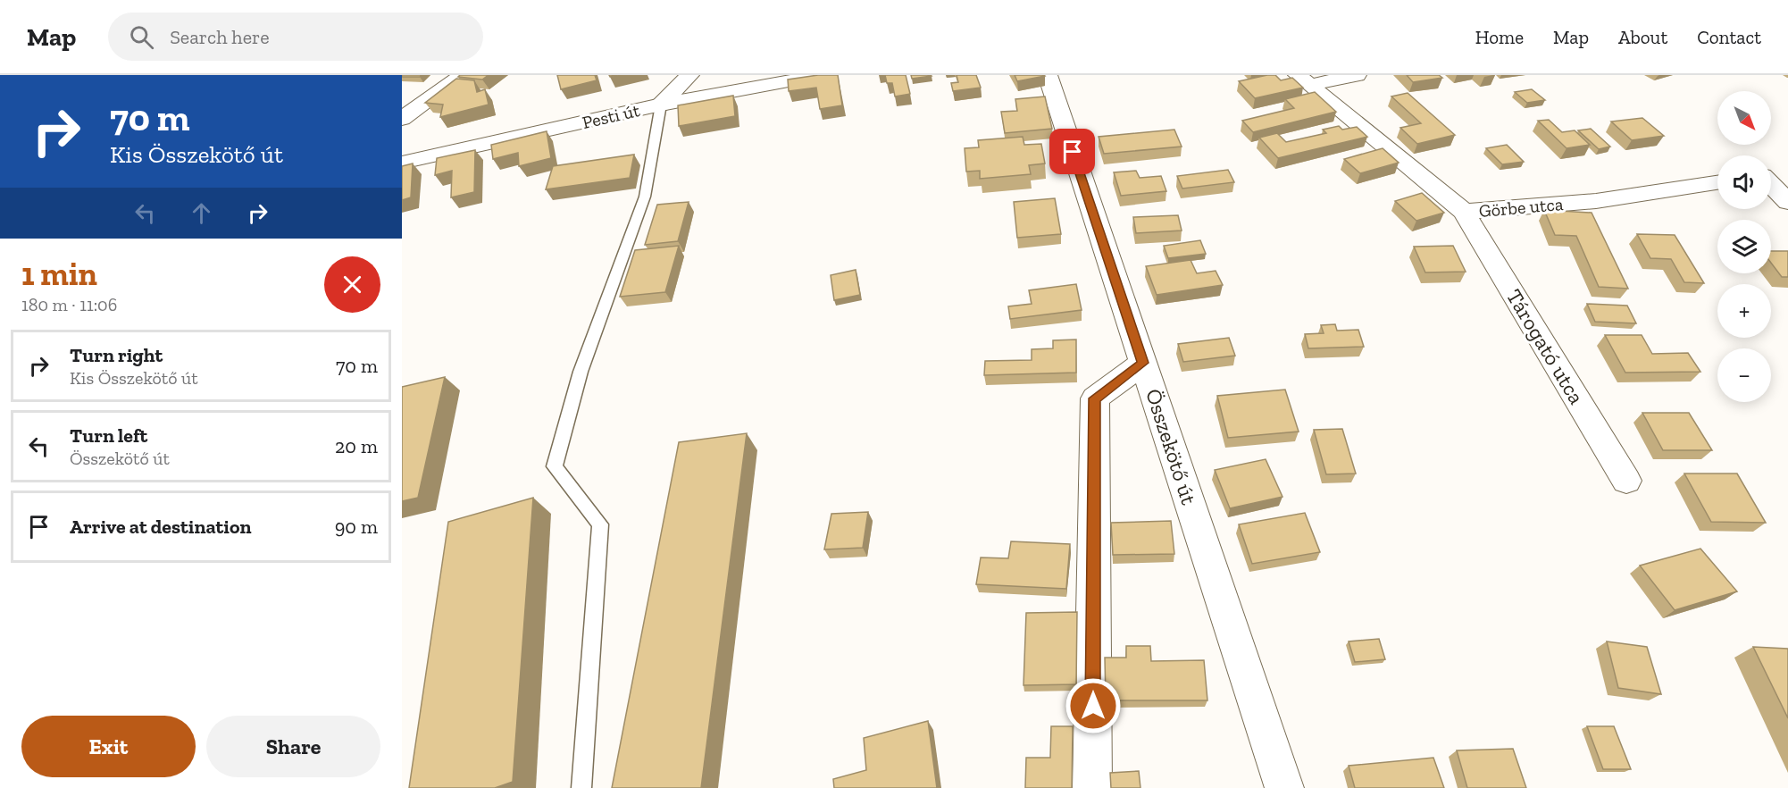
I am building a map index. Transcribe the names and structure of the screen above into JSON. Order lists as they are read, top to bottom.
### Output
{
  "streets": {
    "street": [
      "Pesti út",
      "Görbe utca",
      "Tárogató utca",
      "Összekötő út"
    ]
  },
  "crossings": [
    ["Görbe utca", "Tárogató utca"]
  ],
  "north": "bottom right",
  "page": {
    "header": "Map",
    "search": "Search here",
    "nav": [
      "Home",
      "Map",
      "About",
      "Contact"
    ],
    "turn": ["70 m", "Kis Összekötő út"],
    "map_buttons": ["+", "−"],
    "heading": ["1 min", "180 m · 11:06"],
    "list": [
      {
        "name": "Turn right",
        "note": "Kis Összekötő út",
        "value": "70 m"
      },
      {
        "name": "Turn left",
        "note": "Összekötő út",
        "value": "20 m"
      },
      {
        "name": "Arrive at destination",
        "value": "90 m"
      }
    ],
    "buttons": ["Exit", "Share"]
  }
}
